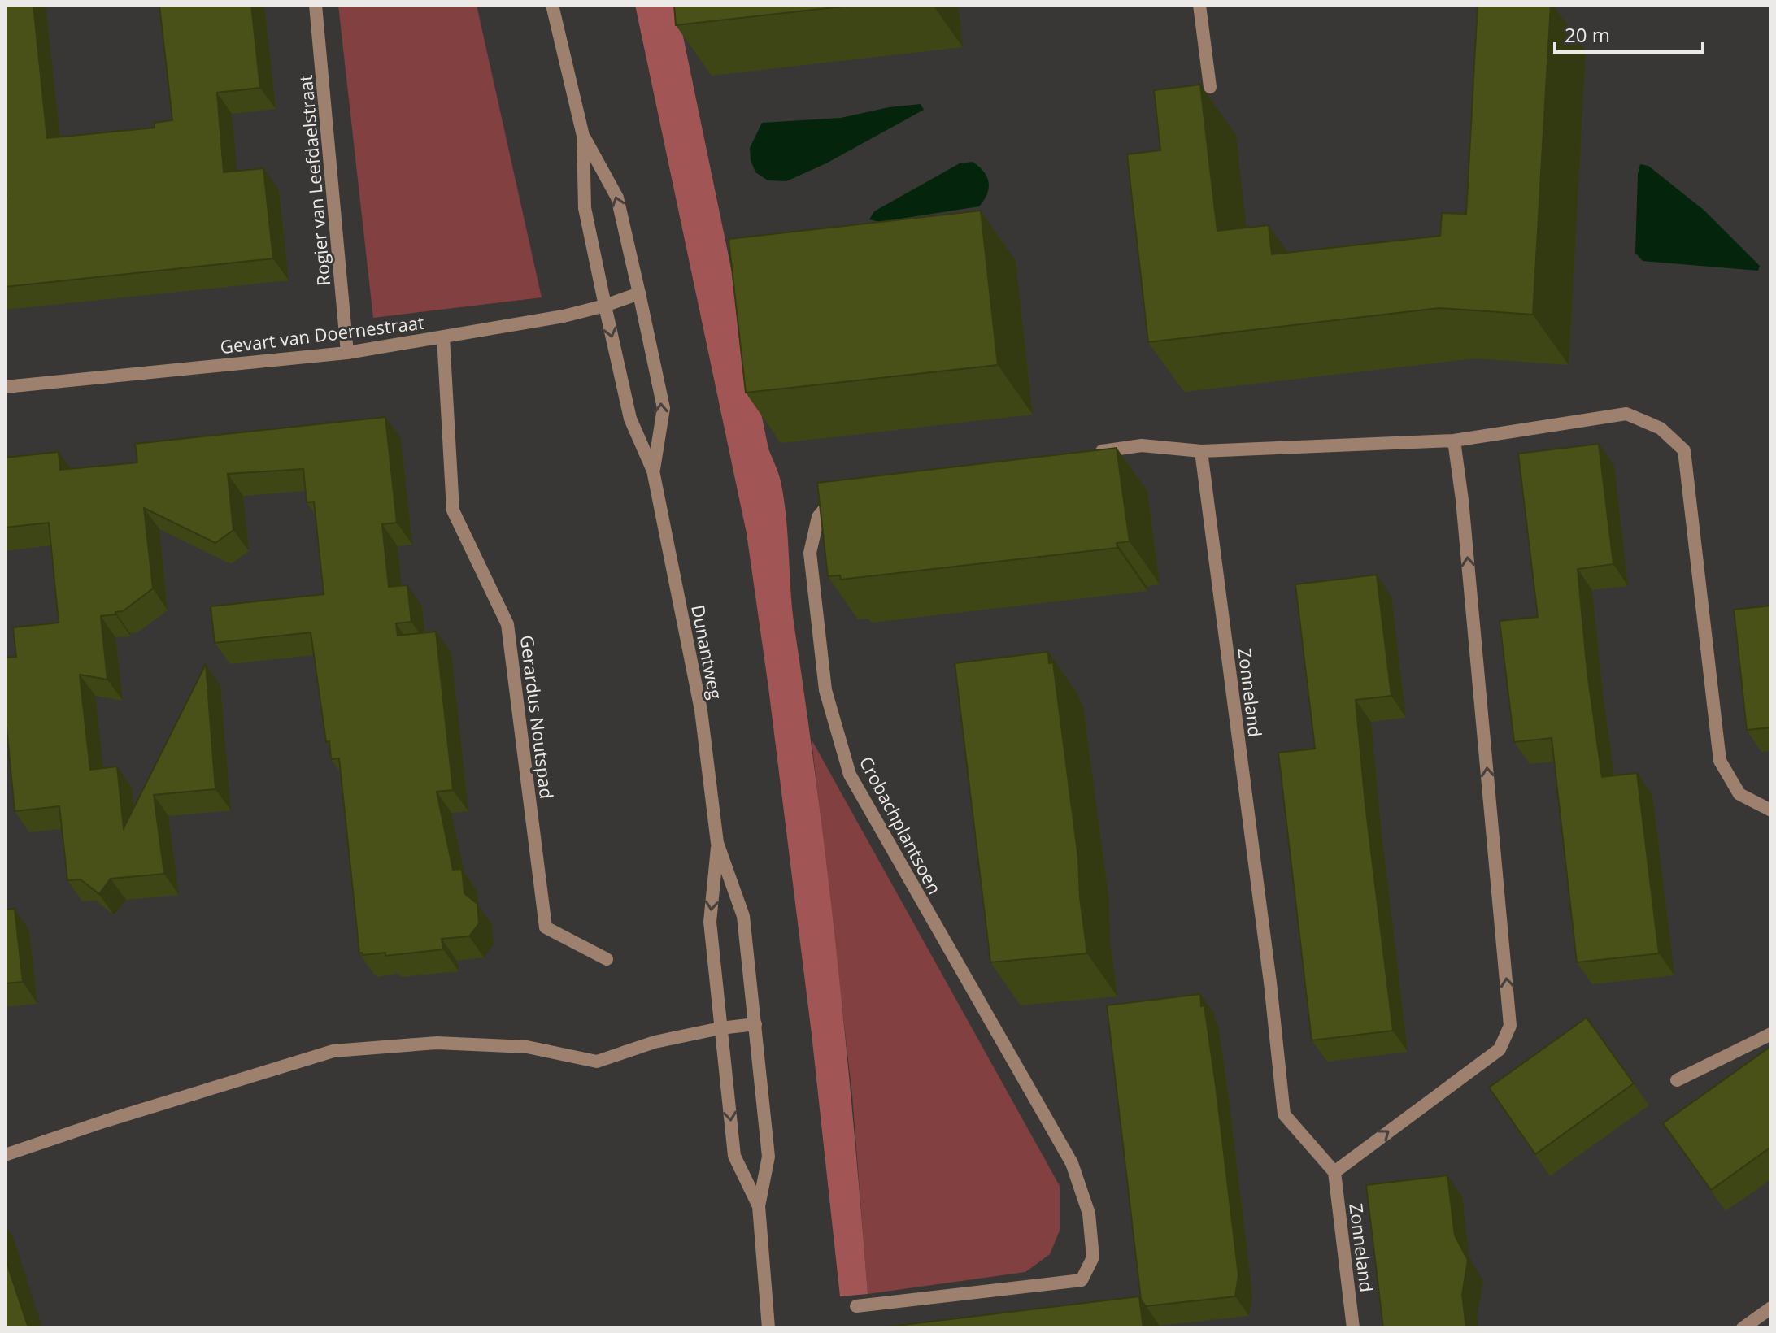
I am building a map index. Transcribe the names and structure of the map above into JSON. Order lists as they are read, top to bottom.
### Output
{
  "streets": {
    "street": [
      "Rogier van Leefdaelstraat",
      "Gevart van Doernestraat",
      "Dunantweg",
      "Zonneland",
      "Gerardus Noutspad",
      "Crobachplantsoen"
    ]
  },
  "crossings": [
    ["Rogier van Leefdaelstraat", "Gevart van Doernestraat"],
    ["Gevart van Doernestraat", "Dunantweg"],
    ["Gevart van Doernestraat", "Gerardus Noutspad"]
  ],
  "scale_bar": "20 m"
}
